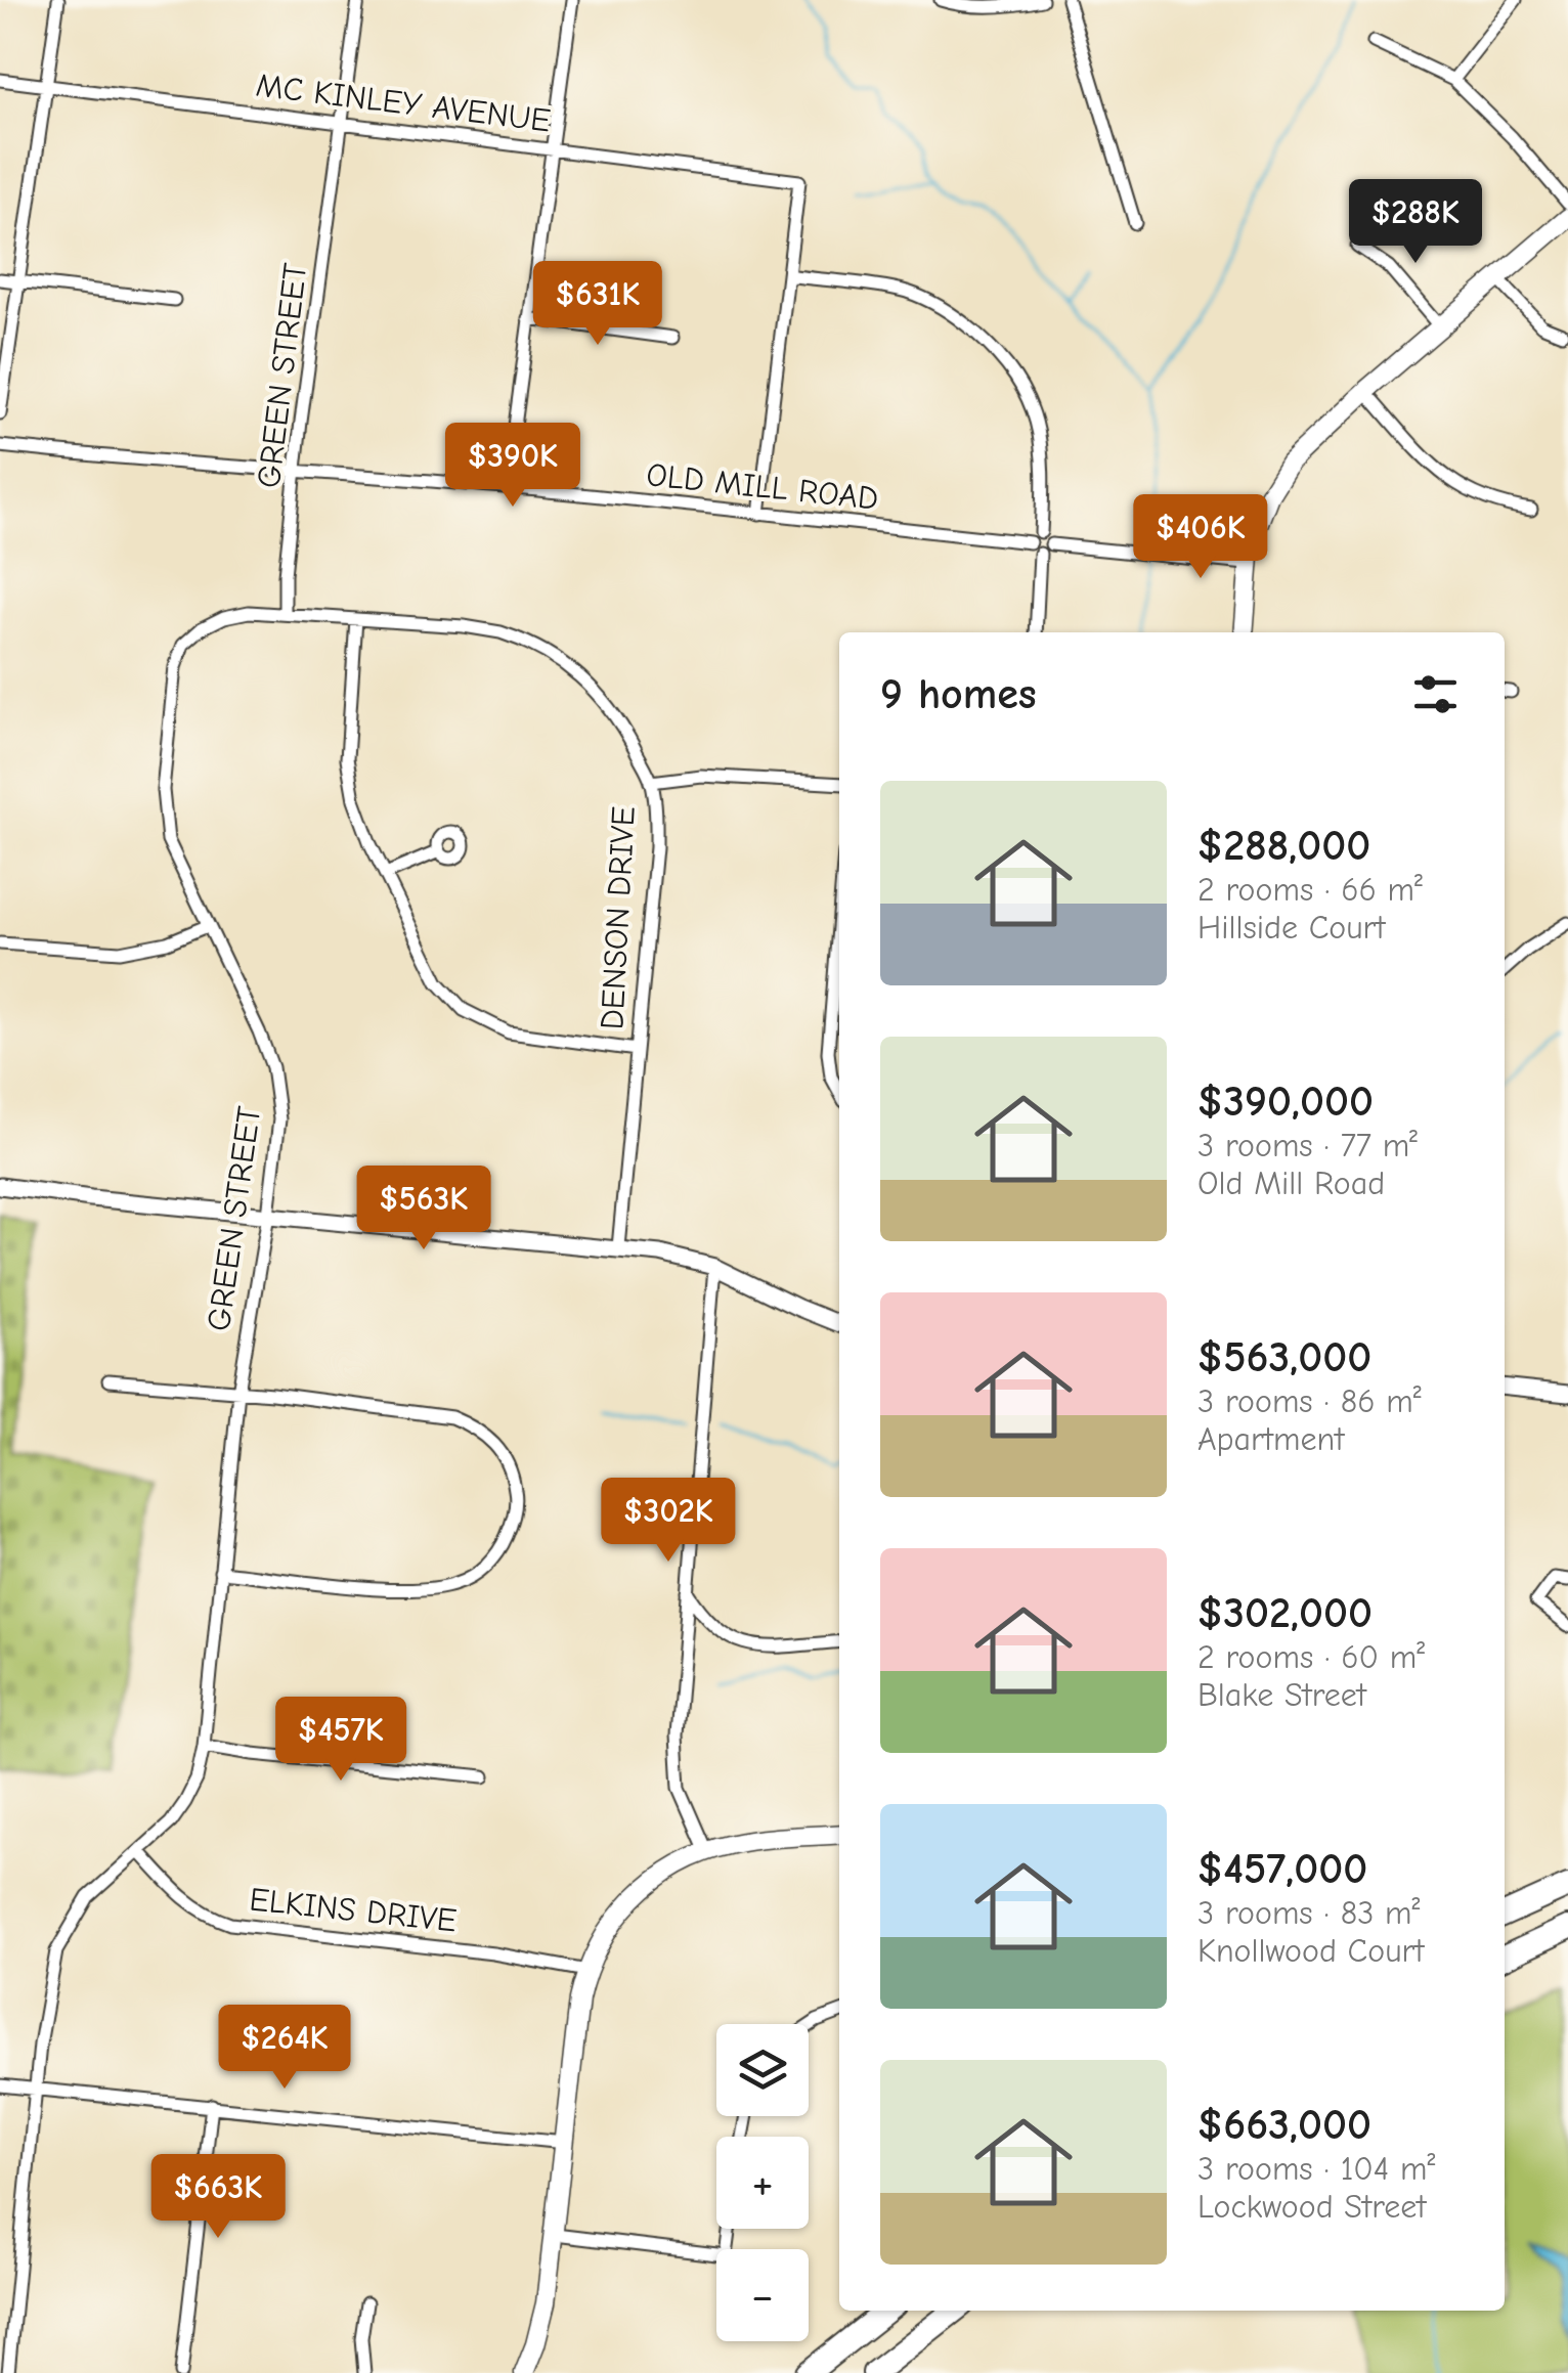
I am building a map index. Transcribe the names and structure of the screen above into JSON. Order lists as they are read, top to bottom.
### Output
{
  "streets": {
    "street": [
      "MC KINLEY AVENUE",
      "GREEN STREET",
      "OLD MILL ROAD",
      "DENSON DRIVE",
      "ELKINS DRIVE"
    ]
  },
  "crossings": [
    ["MC KINLEY AVENUE", "GREEN STREET"],
    ["GREEN STREET", "OLD MILL ROAD"],
    ["GREEN STREET", "DENSON DRIVE"],
    ["GREEN STREET", "ELKINS DRIVE"]
  ],
  "page": {
    "price": [
      "$288K",
      "$631K",
      "$390K",
      "$406K",
      "$563K",
      "$302K",
      "$457K",
      "$264K",
      "$663K"
    ],
    "heading": "9 homes",
    "list": [
      {
        "name": "$288,000",
        "note": "2 rooms · 66 m² · Hillside Court"
      },
      {
        "name": "$390,000",
        "note": "3 rooms · 77 m² · Old Mill Road"
      },
      {
        "name": "$563,000",
        "note": "3 rooms · 86 m² · Apartment"
      },
      {
        "name": "$302,000",
        "note": "2 rooms · 60 m² · Blake Street"
      },
      {
        "name": "$457,000",
        "note": "3 rooms · 83 m² · Knollwood Court"
      },
      {
        "name": "$663,000",
        "note": "3 rooms · 104 m² · Lockwood Street"
      }
    ],
    "map_buttons": ["+", "−"]
  }
}
